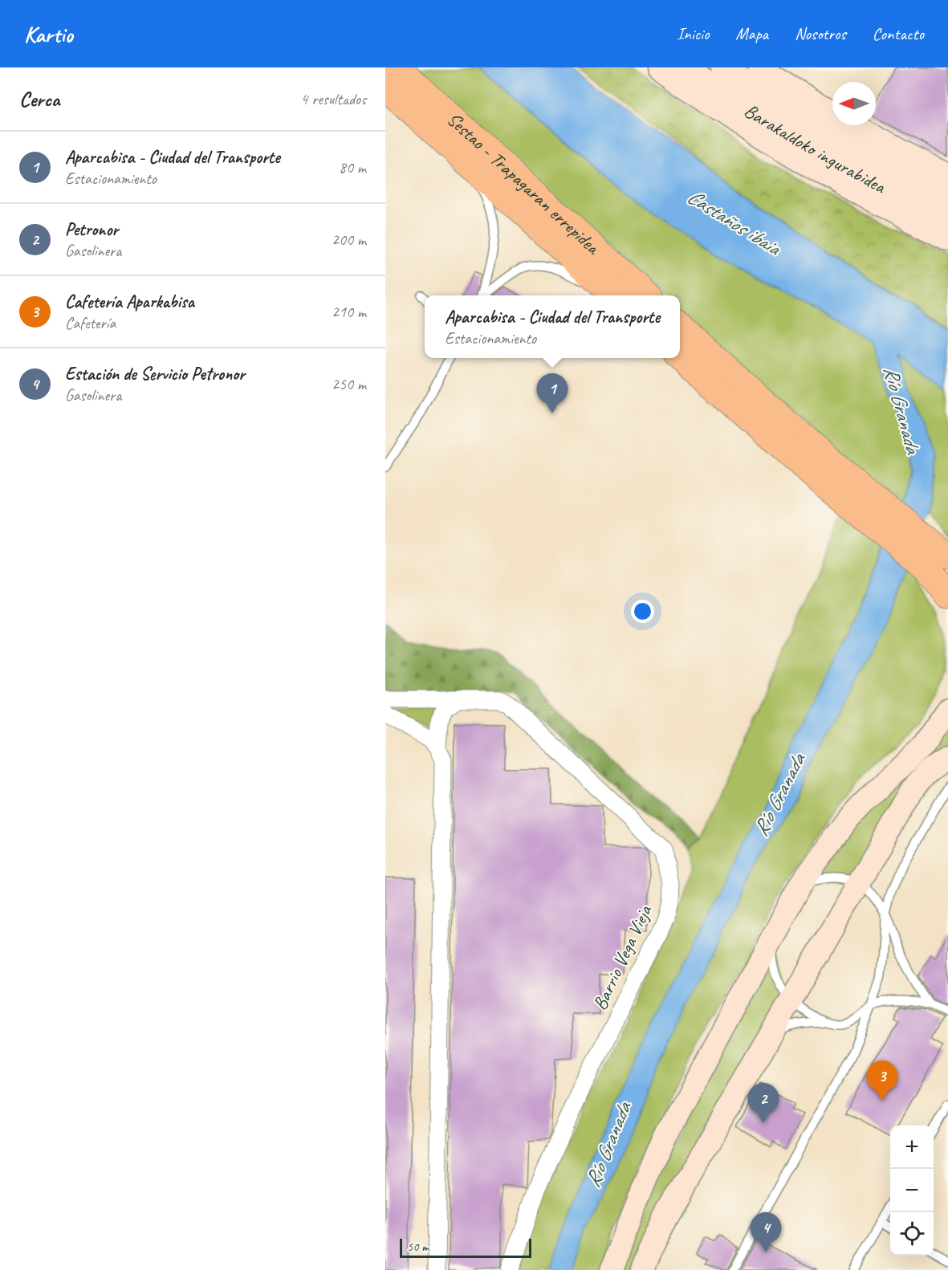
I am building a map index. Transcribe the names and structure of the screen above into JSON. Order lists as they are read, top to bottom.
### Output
{
  "streets": {
    "main road": ["Sestao - Trapagaran errepidea"],
    "street": ["Barakaldoko ingurabidea", "Barrio Vega Vieja"]
  },
  "water": ["Castaños ibaia", "Río Granada"],
  "scale_bar": "50 m",
  "north": "left",
  "page": {
    "header": "Kartio",
    "nav": [
      "Inicio",
      "Mapa",
      "Nosotros",
      "Contacto"
    ],
    "heading": ["Cerca", "4 resultados"],
    "list": [
      {
        "mark": "1",
        "name": "Aparcabisa - Ciudad del Transporte",
        "note": "Estacionamiento",
        "value": "80 m"
      },
      {
        "mark": "2",
        "name": "Petronor",
        "note": "Gasolinera",
        "value": "200 m"
      },
      {
        "mark": "3",
        "name": "Cafetería Aparkabisa",
        "note": "Cafetería",
        "value": "210 m"
      },
      {
        "mark": "4",
        "name": "Estación de Servicio Petronor",
        "note": "Gasolinera",
        "value": "250 m"
      }
    ],
    "popup": ["Aparcabisa - Ciudad del Transporte", "Estacionamiento"],
    "pins": [
      "1",
      "3",
      "2",
      "4"
    ],
    "map_buttons": ["+", "−"],
    "scale": "50 m"
  }
}
